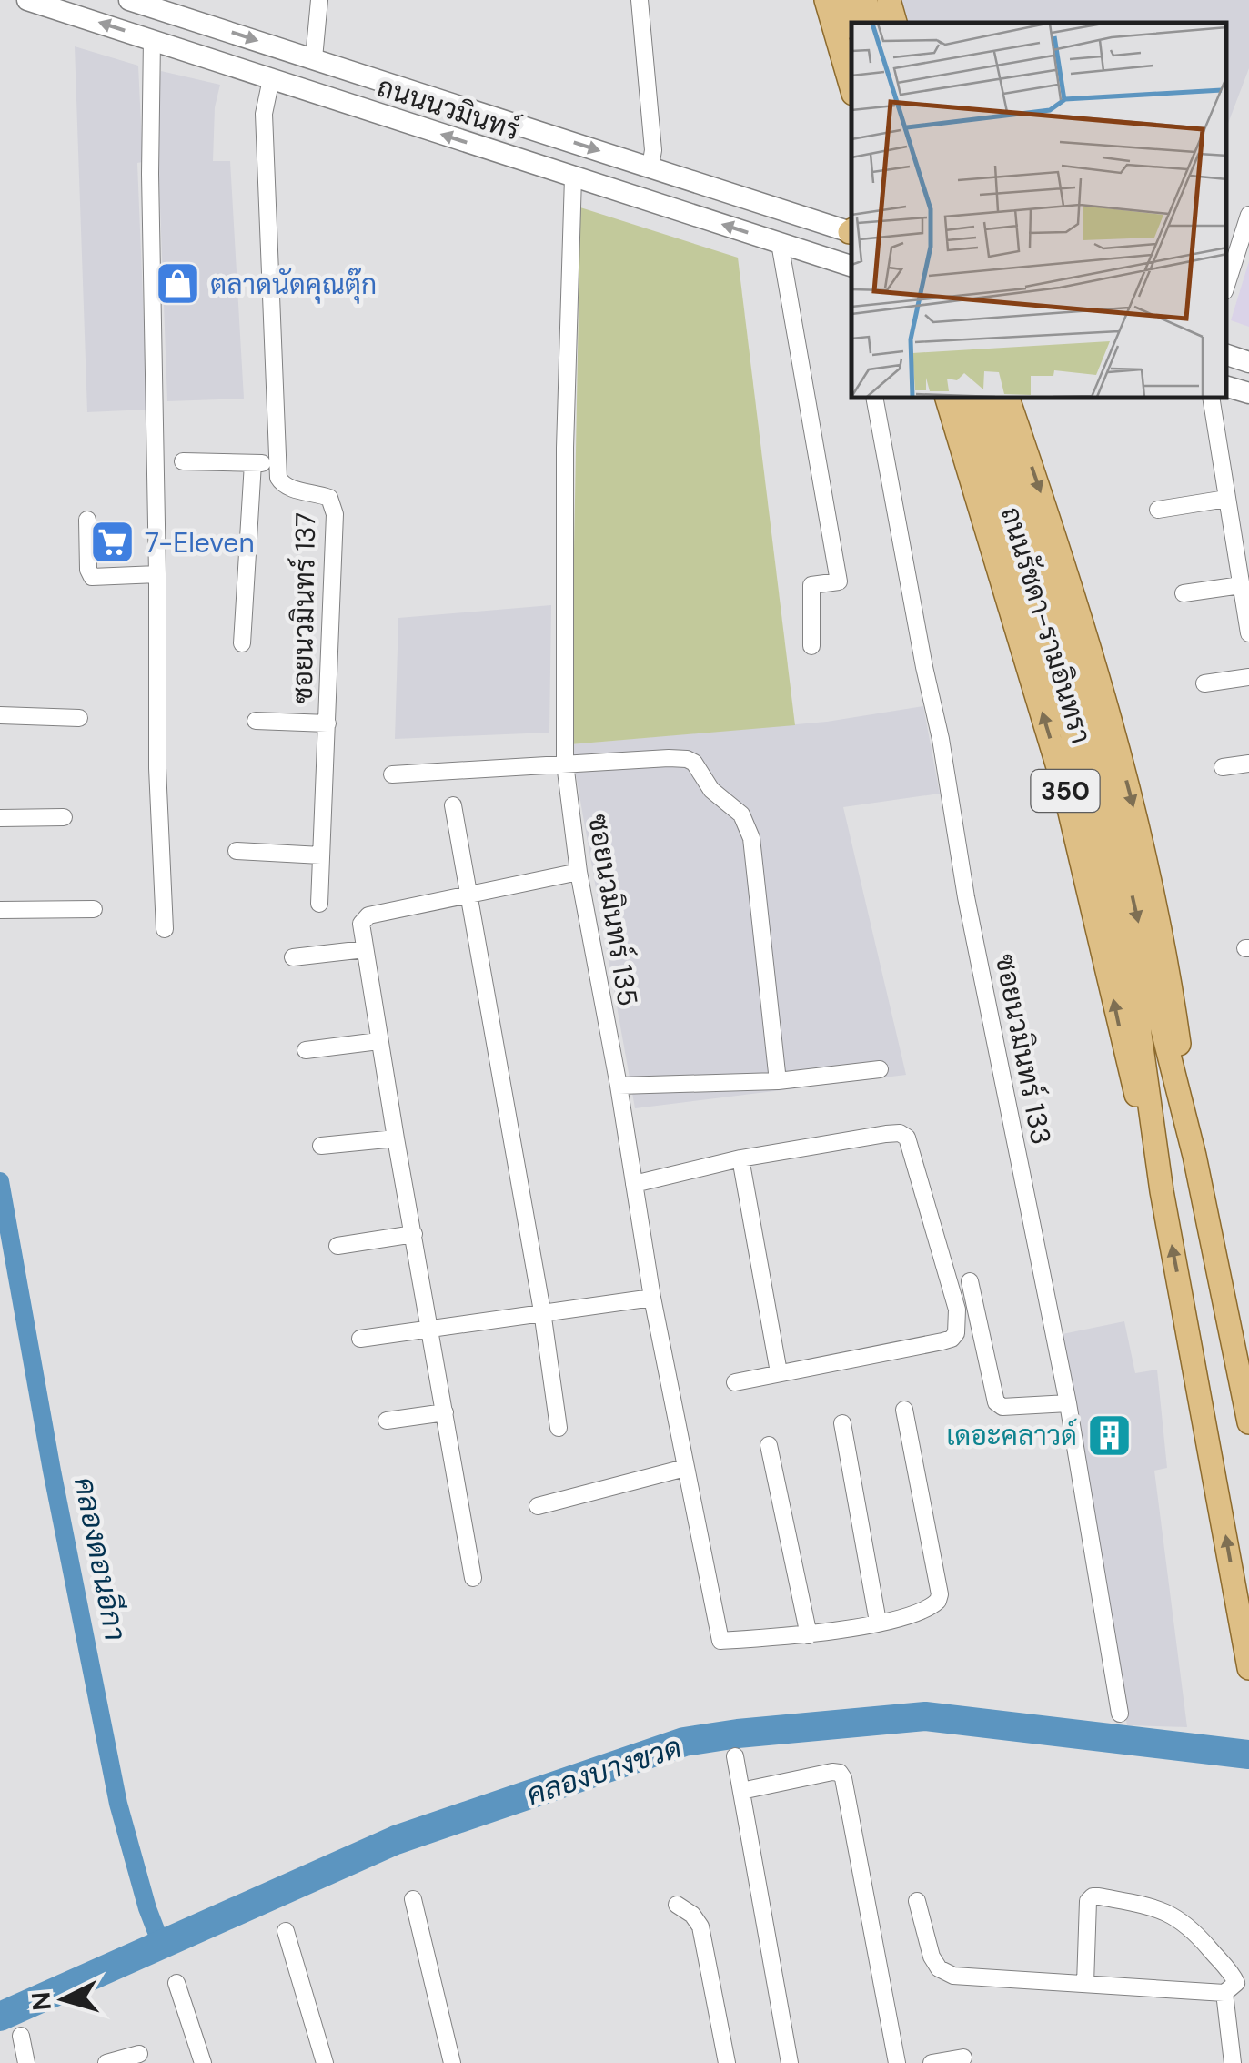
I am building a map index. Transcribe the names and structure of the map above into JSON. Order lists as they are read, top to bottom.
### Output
{
  "streets": {
    "main road": ["ถนนนวมินทร์", "ถนนรัชดา-รามอินทรา", "350"],
    "street": ["ซอยนวมินทร์ 137", "ซอยนวมินทร์ 135", "ซอยนวมินทร์ 133"]
  },
  "crossings": [
    ["ถนนนวมินทร์", "ซอยนวมินทร์ 135"]
  ],
  "water": ["คลองดอนอีกา", "คลองบางขวด"],
  "places": {
    "shop": ["ตลาดนัดคุณตุ๊ก"],
    "supermarket": ["7-Eleven"],
    "building": ["เดอะคลาวด์"]
  },
  "north": "left"
}
